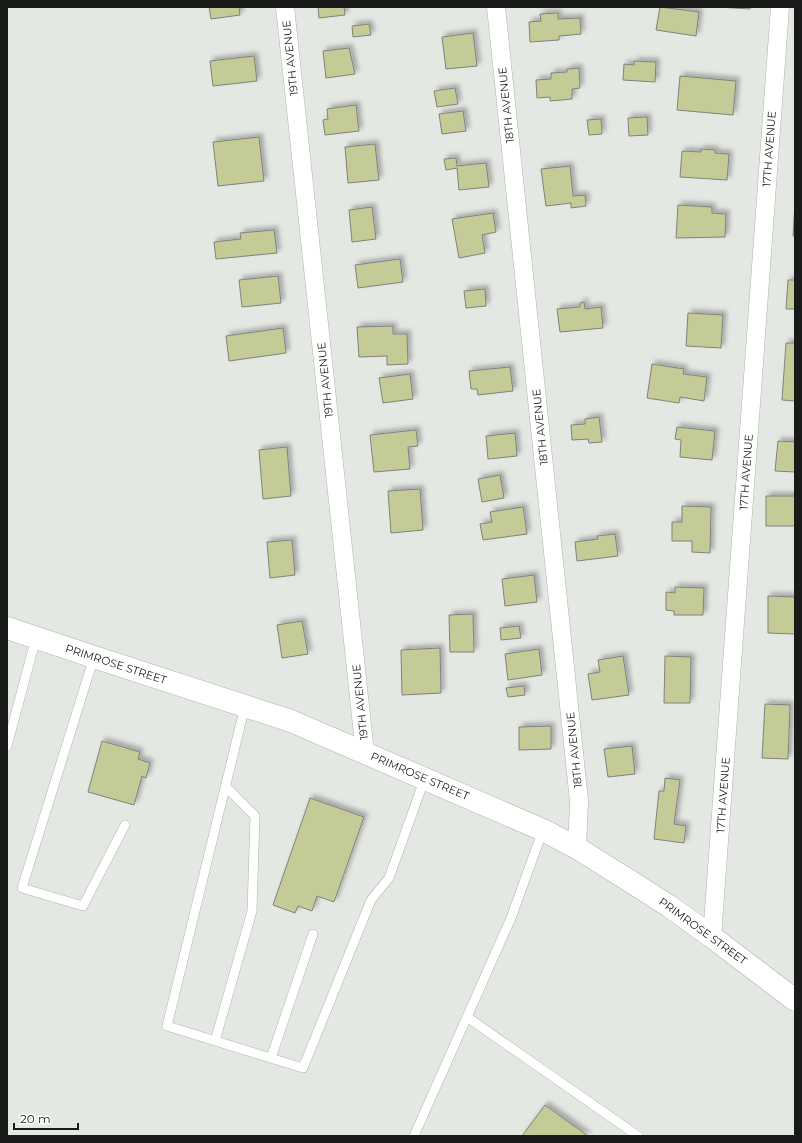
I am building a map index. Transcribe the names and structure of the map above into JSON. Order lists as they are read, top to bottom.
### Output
{
  "streets": {
    "main road": ["PRIMROSE STREET"],
    "street": ["19TH AVENUE", "18TH AVENUE", "17TH AVENUE"]
  },
  "crossings": [
    ["19TH AVENUE", "PRIMROSE STREET"],
    ["18TH AVENUE", "PRIMROSE STREET"],
    ["17TH AVENUE", "PRIMROSE STREET"]
  ],
  "scale_bar": "20 m"
}
